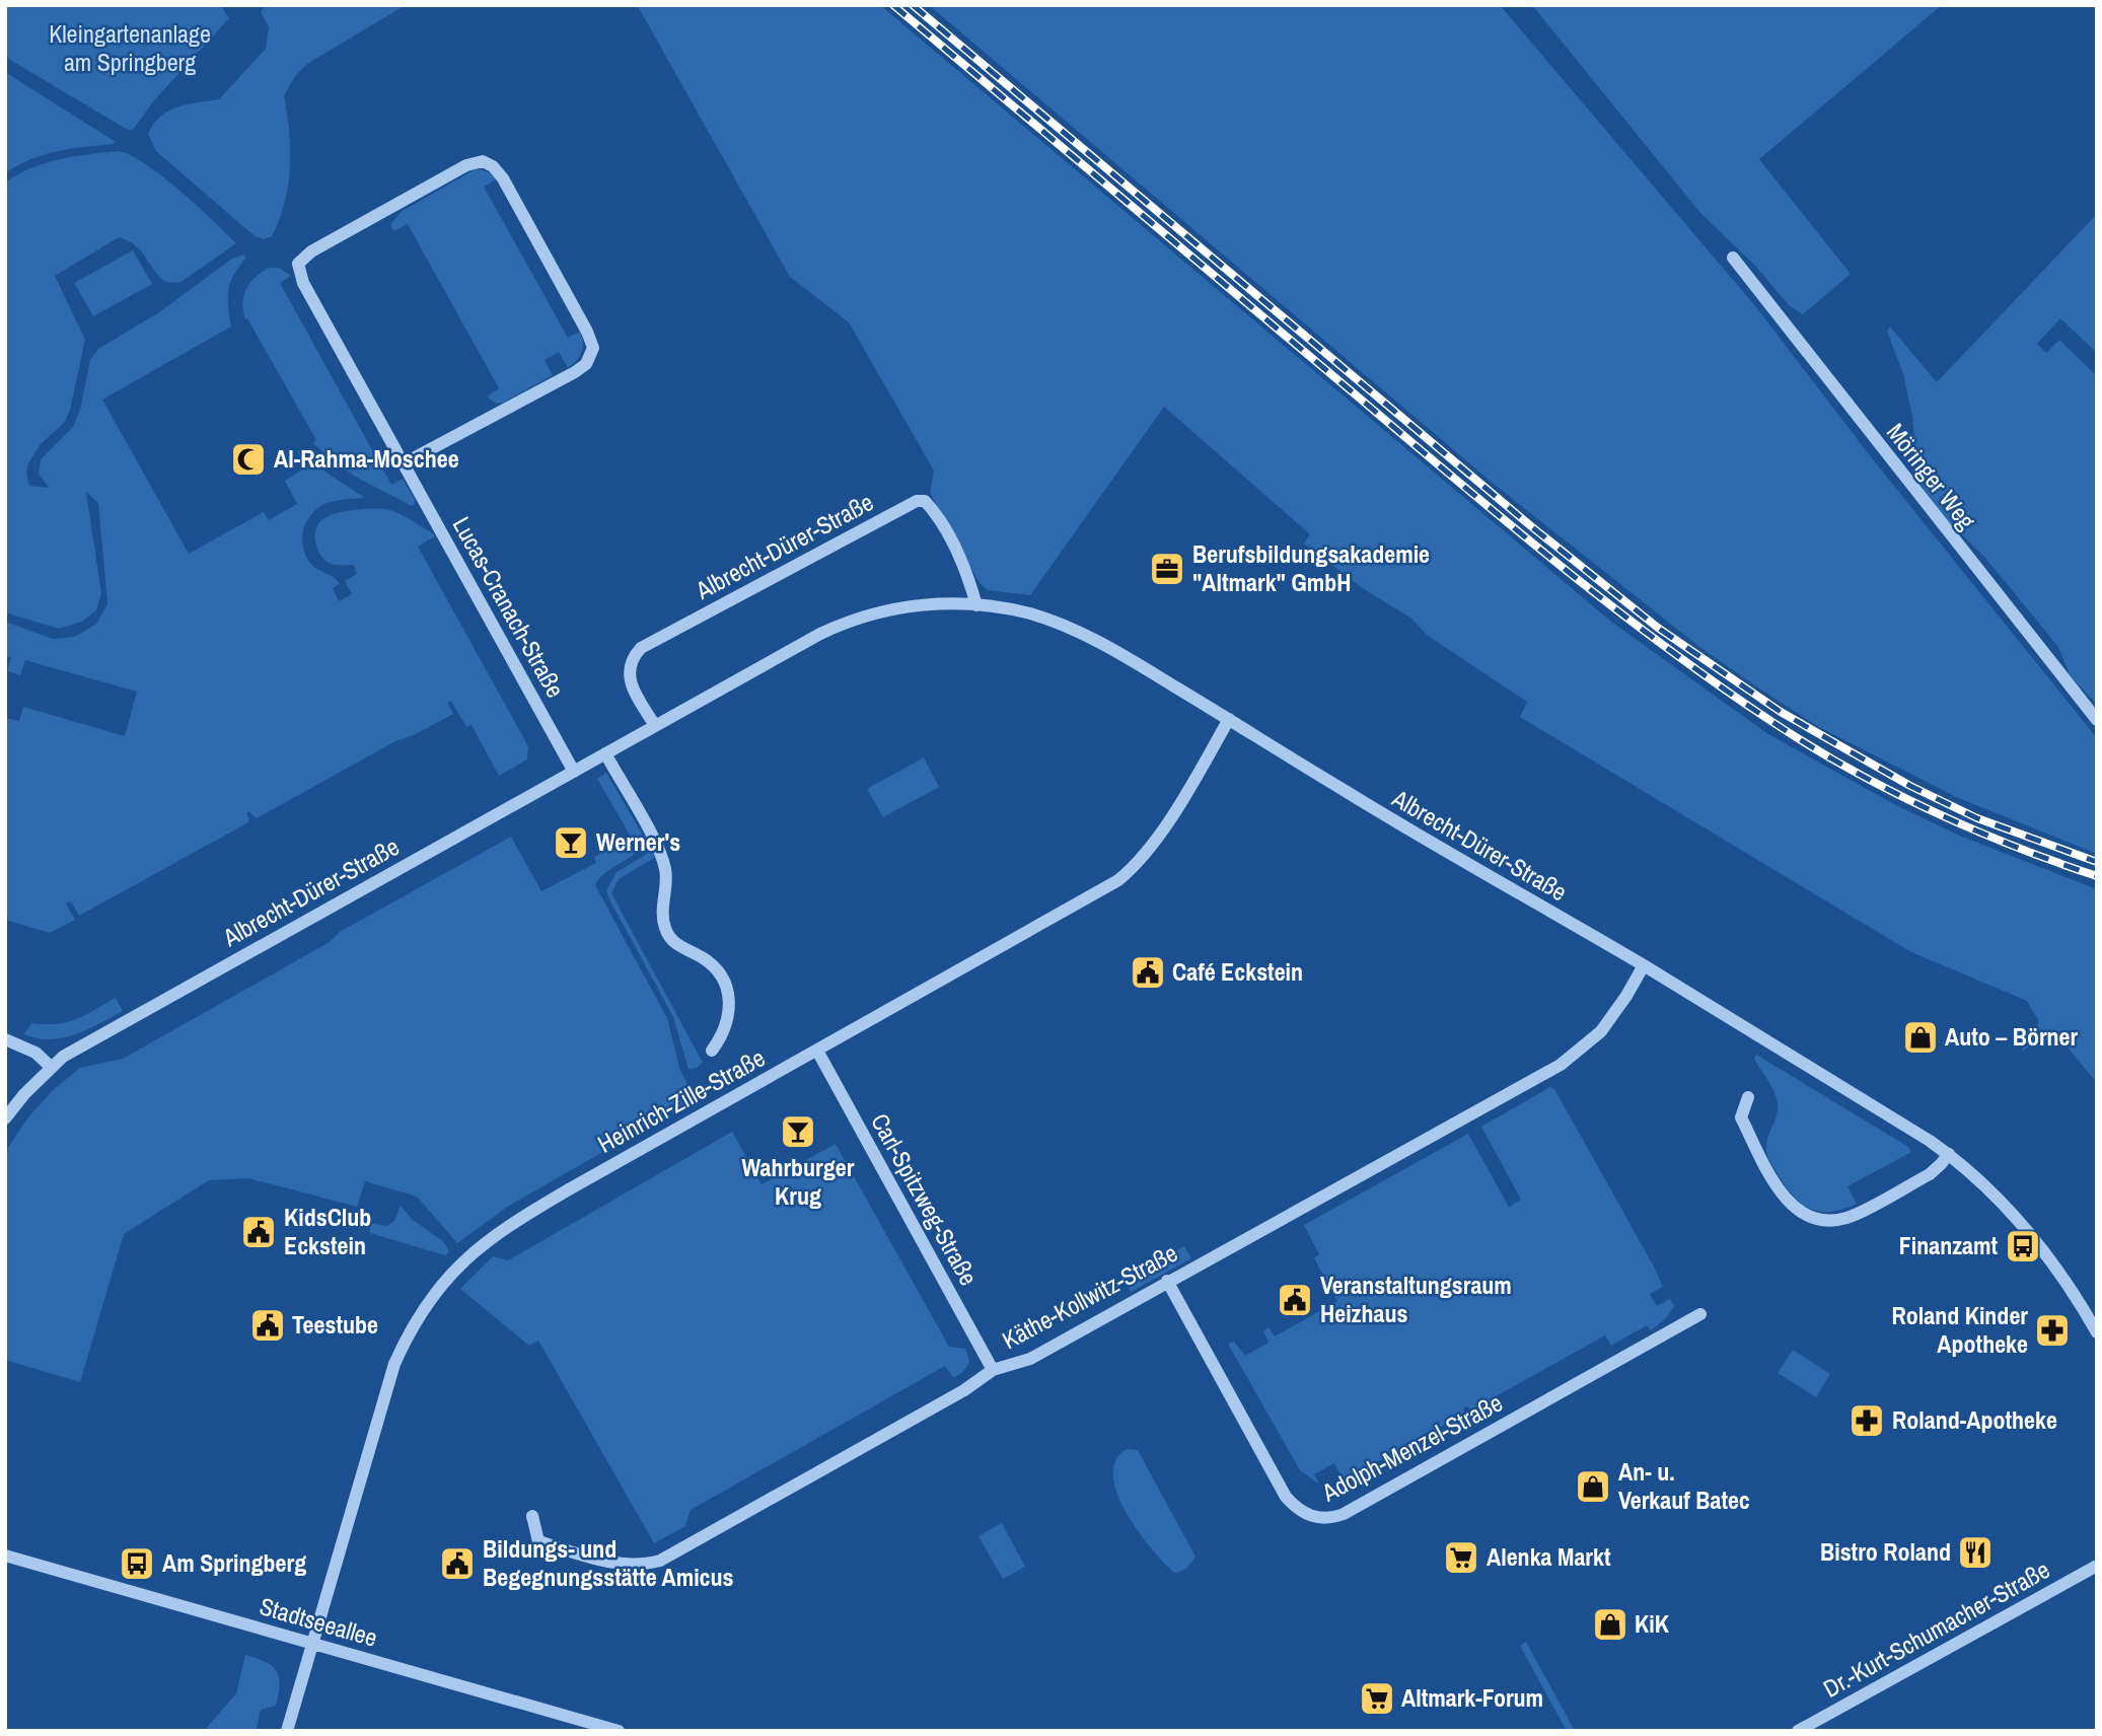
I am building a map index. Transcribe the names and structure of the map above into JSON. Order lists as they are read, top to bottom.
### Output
{
  "streets": {
    "street": [
      "Möringer Weg",
      "Albrecht-Dürer-Straße",
      "Lucas-Cranach-Straße",
      "Heinrich-Zille-Straße",
      "Carl-Spitzweg-Straße",
      "Käthe-Kollwitz-Straße",
      "Adolph-Menzel-Straße",
      "Stadtseeallee",
      "Dr.-Kurt-Schumacher-Straße"
    ]
  },
  "crossings": [
    ["Albrecht-Dürer-Straße", "Lucas-Cranach-Straße"],
    ["Albrecht-Dürer-Straße", "Heinrich-Zille-Straße"],
    ["Albrecht-Dürer-Straße", "Käthe-Kollwitz-Straße"],
    ["Heinrich-Zille-Straße", "Carl-Spitzweg-Straße"],
    ["Heinrich-Zille-Straße", "Stadtseeallee"],
    ["Carl-Spitzweg-Straße", "Käthe-Kollwitz-Straße"],
    ["Käthe-Kollwitz-Straße", "Adolph-Menzel-Straße"]
  ],
  "parks": ["Kleingartenanlage am Springberg"],
  "places": {
    "mosque": ["Al-Rahma-Moschee"],
    "office": ["Berufsbildungsakademie \"Altmark\" GmbH"],
    "bar": ["Werner's", "Wahrburger Krug"],
    "public building": [
      "Café Eckstein",
      "KidsClub Eckstein",
      "Veranstaltungsraum Heizhaus",
      "Teestube",
      "Bildungs- und Begegnungsstätte Amicus"
    ],
    "shop": ["Auto – Börner", "An- u. Verkauf Batec", "KiK"],
    "bus stop": ["Finanzamt", "Am Springberg"],
    "pharmacy": ["Roland Kinder Apotheke", "Roland-Apotheke"],
    "restaurant": ["Bistro Roland"],
    "supermarket": ["Alenka Markt", "Altmark-Forum"]
  }
}
